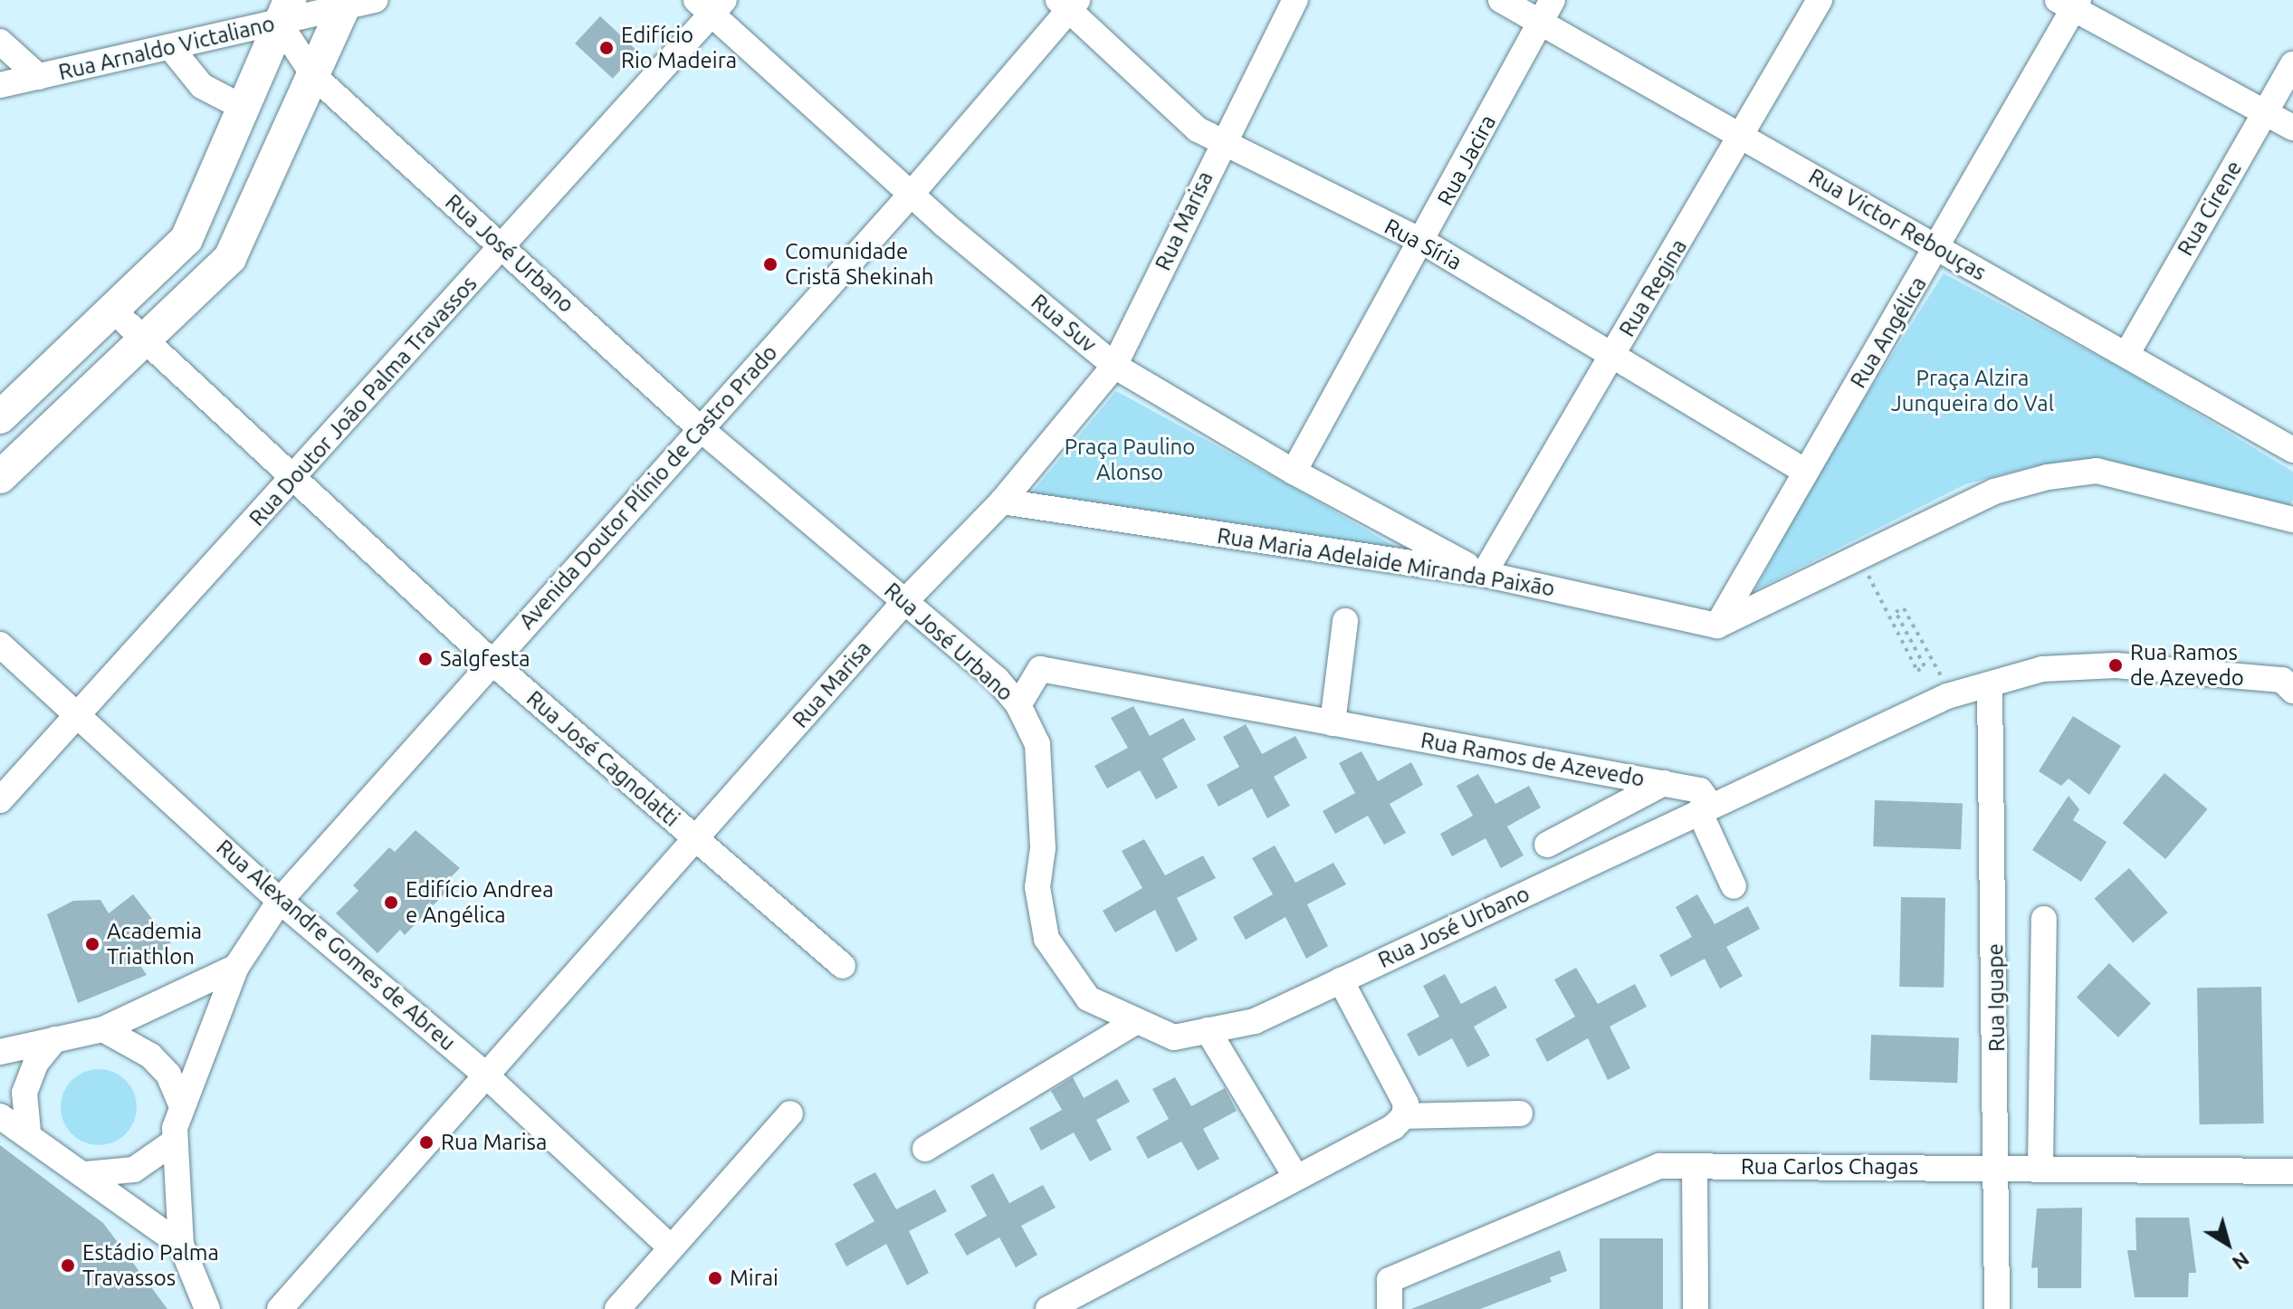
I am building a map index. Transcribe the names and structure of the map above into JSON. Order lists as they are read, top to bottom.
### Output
{
  "streets": {
    "street": [
      "Rua Arnaldo Victaliano",
      "Rua Jacira",
      "Rua Cirene",
      "Rua Marisa",
      "Rua Victor Rebouças",
      "Rua Síria",
      "Rua José Urbano",
      "Rua Regina",
      "Rua Suv",
      "Rua Angélica",
      "Rua Doutor João Palma Travassos",
      "Avenida Doutor Plínio de Castro Prado",
      "Rua Maria Adelaide Miranda Paixão",
      "Rua José Cagnolatti",
      "Rua Ramos de Azevedo",
      "Rua Alexandre Gomes de Abreu",
      "Rua Iguape",
      "Rua Carlos Chagas"
    ]
  },
  "crossings": [
    ["Rua Arnaldo Victaliano", "Rua José Urbano"],
    ["Rua Jacira", "Rua Victor Rebouças"],
    ["Rua Jacira", "Rua Síria"],
    ["Rua Jacira", "Rua Suv"],
    ["Rua Cirene", "Rua Victor Rebouças"],
    ["Rua Marisa", "Rua Síria"],
    ["Rua Marisa", "Rua José Urbano"],
    ["Rua Marisa", "Rua Suv"],
    ["Rua Marisa", "Rua Maria Adelaide Miranda Paixão"],
    ["Rua Marisa", "Rua José Cagnolatti"],
    ["Rua Marisa", "Rua Alexandre Gomes de Abreu"],
    ["Rua Victor Rebouças", "Rua Regina"],
    ["Rua Victor Rebouças", "Rua Angélica"],
    ["Rua Síria", "Rua Regina"],
    ["Rua Síria", "Rua Angélica"],
    ["Rua Síria", "Avenida Doutor Plínio de Castro Prado"],
    ["Rua José Urbano", "Rua Doutor João Palma Travassos"],
    ["Rua José Urbano", "Avenida Doutor Plínio de Castro Prado"],
    ["Rua José Urbano", "Rua Ramos de Azevedo"],
    ["Rua Regina", "Rua Suv"],
    ["Rua Regina", "Rua Maria Adelaide Miranda Paixão"],
    ["Rua Suv", "Rua Doutor João Palma Travassos"],
    ["Rua Suv", "Avenida Doutor Plínio de Castro Prado"],
    ["Rua Suv", "Rua Maria Adelaide Miranda Paixão"],
    ["Rua Angélica", "Rua Maria Adelaide Miranda Paixão"],
    ["Rua Doutor João Palma Travassos", "Rua José Cagnolatti"],
    ["Rua Doutor João Palma Travassos", "Rua Alexandre Gomes de Abreu"],
    ["Avenida Doutor Plínio de Castro Prado", "Rua José Cagnolatti"],
    ["Avenida Doutor Plínio de Castro Prado", "Rua Alexandre Gomes de Abreu"],
    ["Rua Iguape", "Rua Carlos Chagas"]
  ],
  "parks": ["Praça Alzira Junqueira do Val", "Praça Paulino Alonso"],
  "places": [
    "Edifício Rio Madeira",
    "Comunidade Cristã Shekinah",
    "Salgfesta",
    "Rua Ramos de Azevedo",
    "Edifício Andrea e Angélica",
    "Academia Triathlon",
    "Rua Marisa",
    "Estádio Palma Travassos",
    "Mirai"
  ],
  "north": "bottom right"
}
